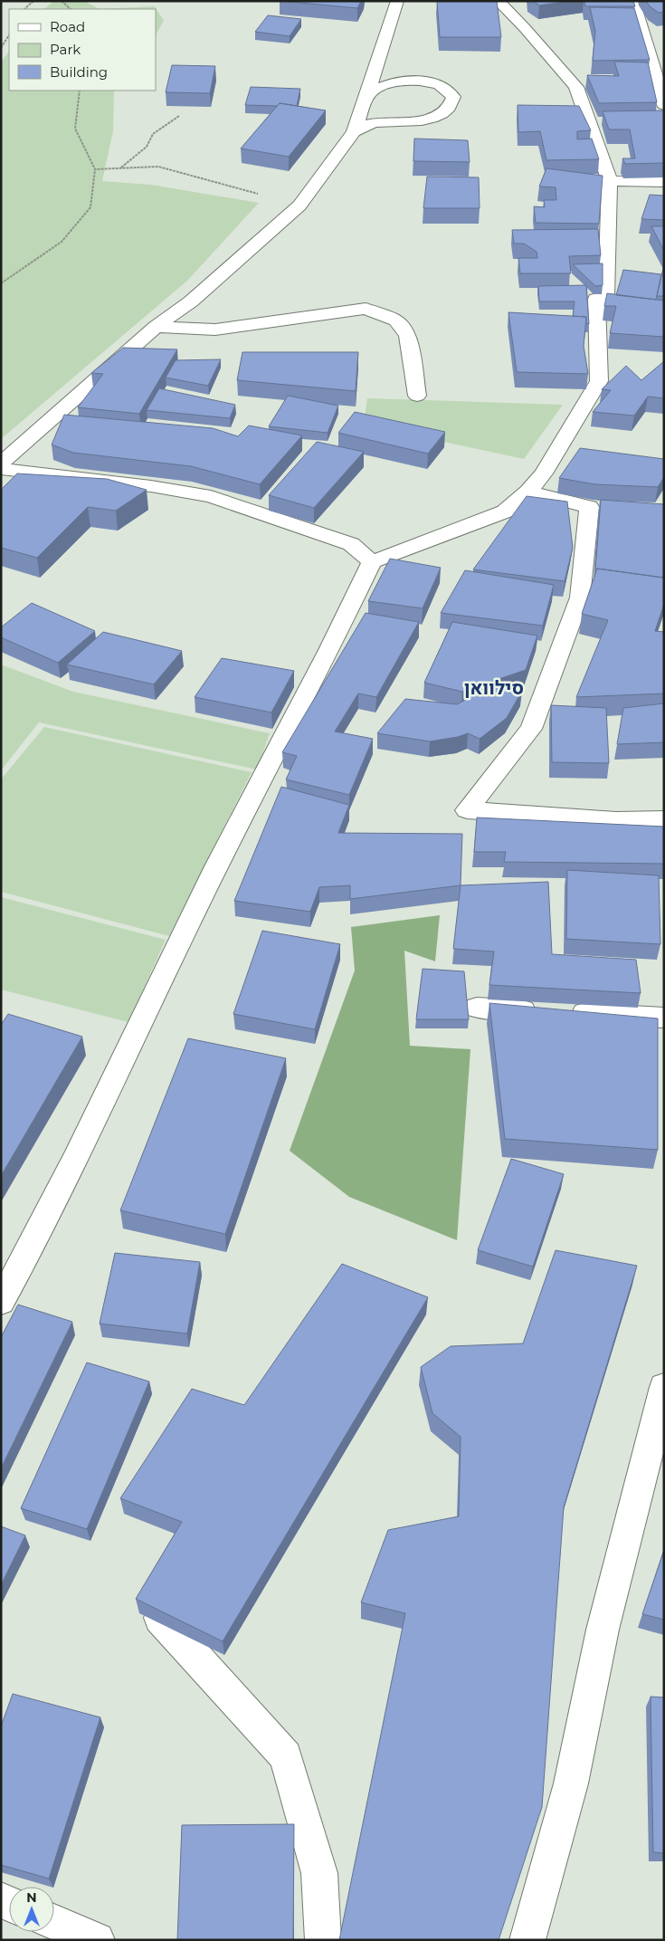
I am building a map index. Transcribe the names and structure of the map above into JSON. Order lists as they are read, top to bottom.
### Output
{
  "districts": ["סילוואן"],
  "legend": ["Road", "Park", "Building"],
  "north": "top"
}
